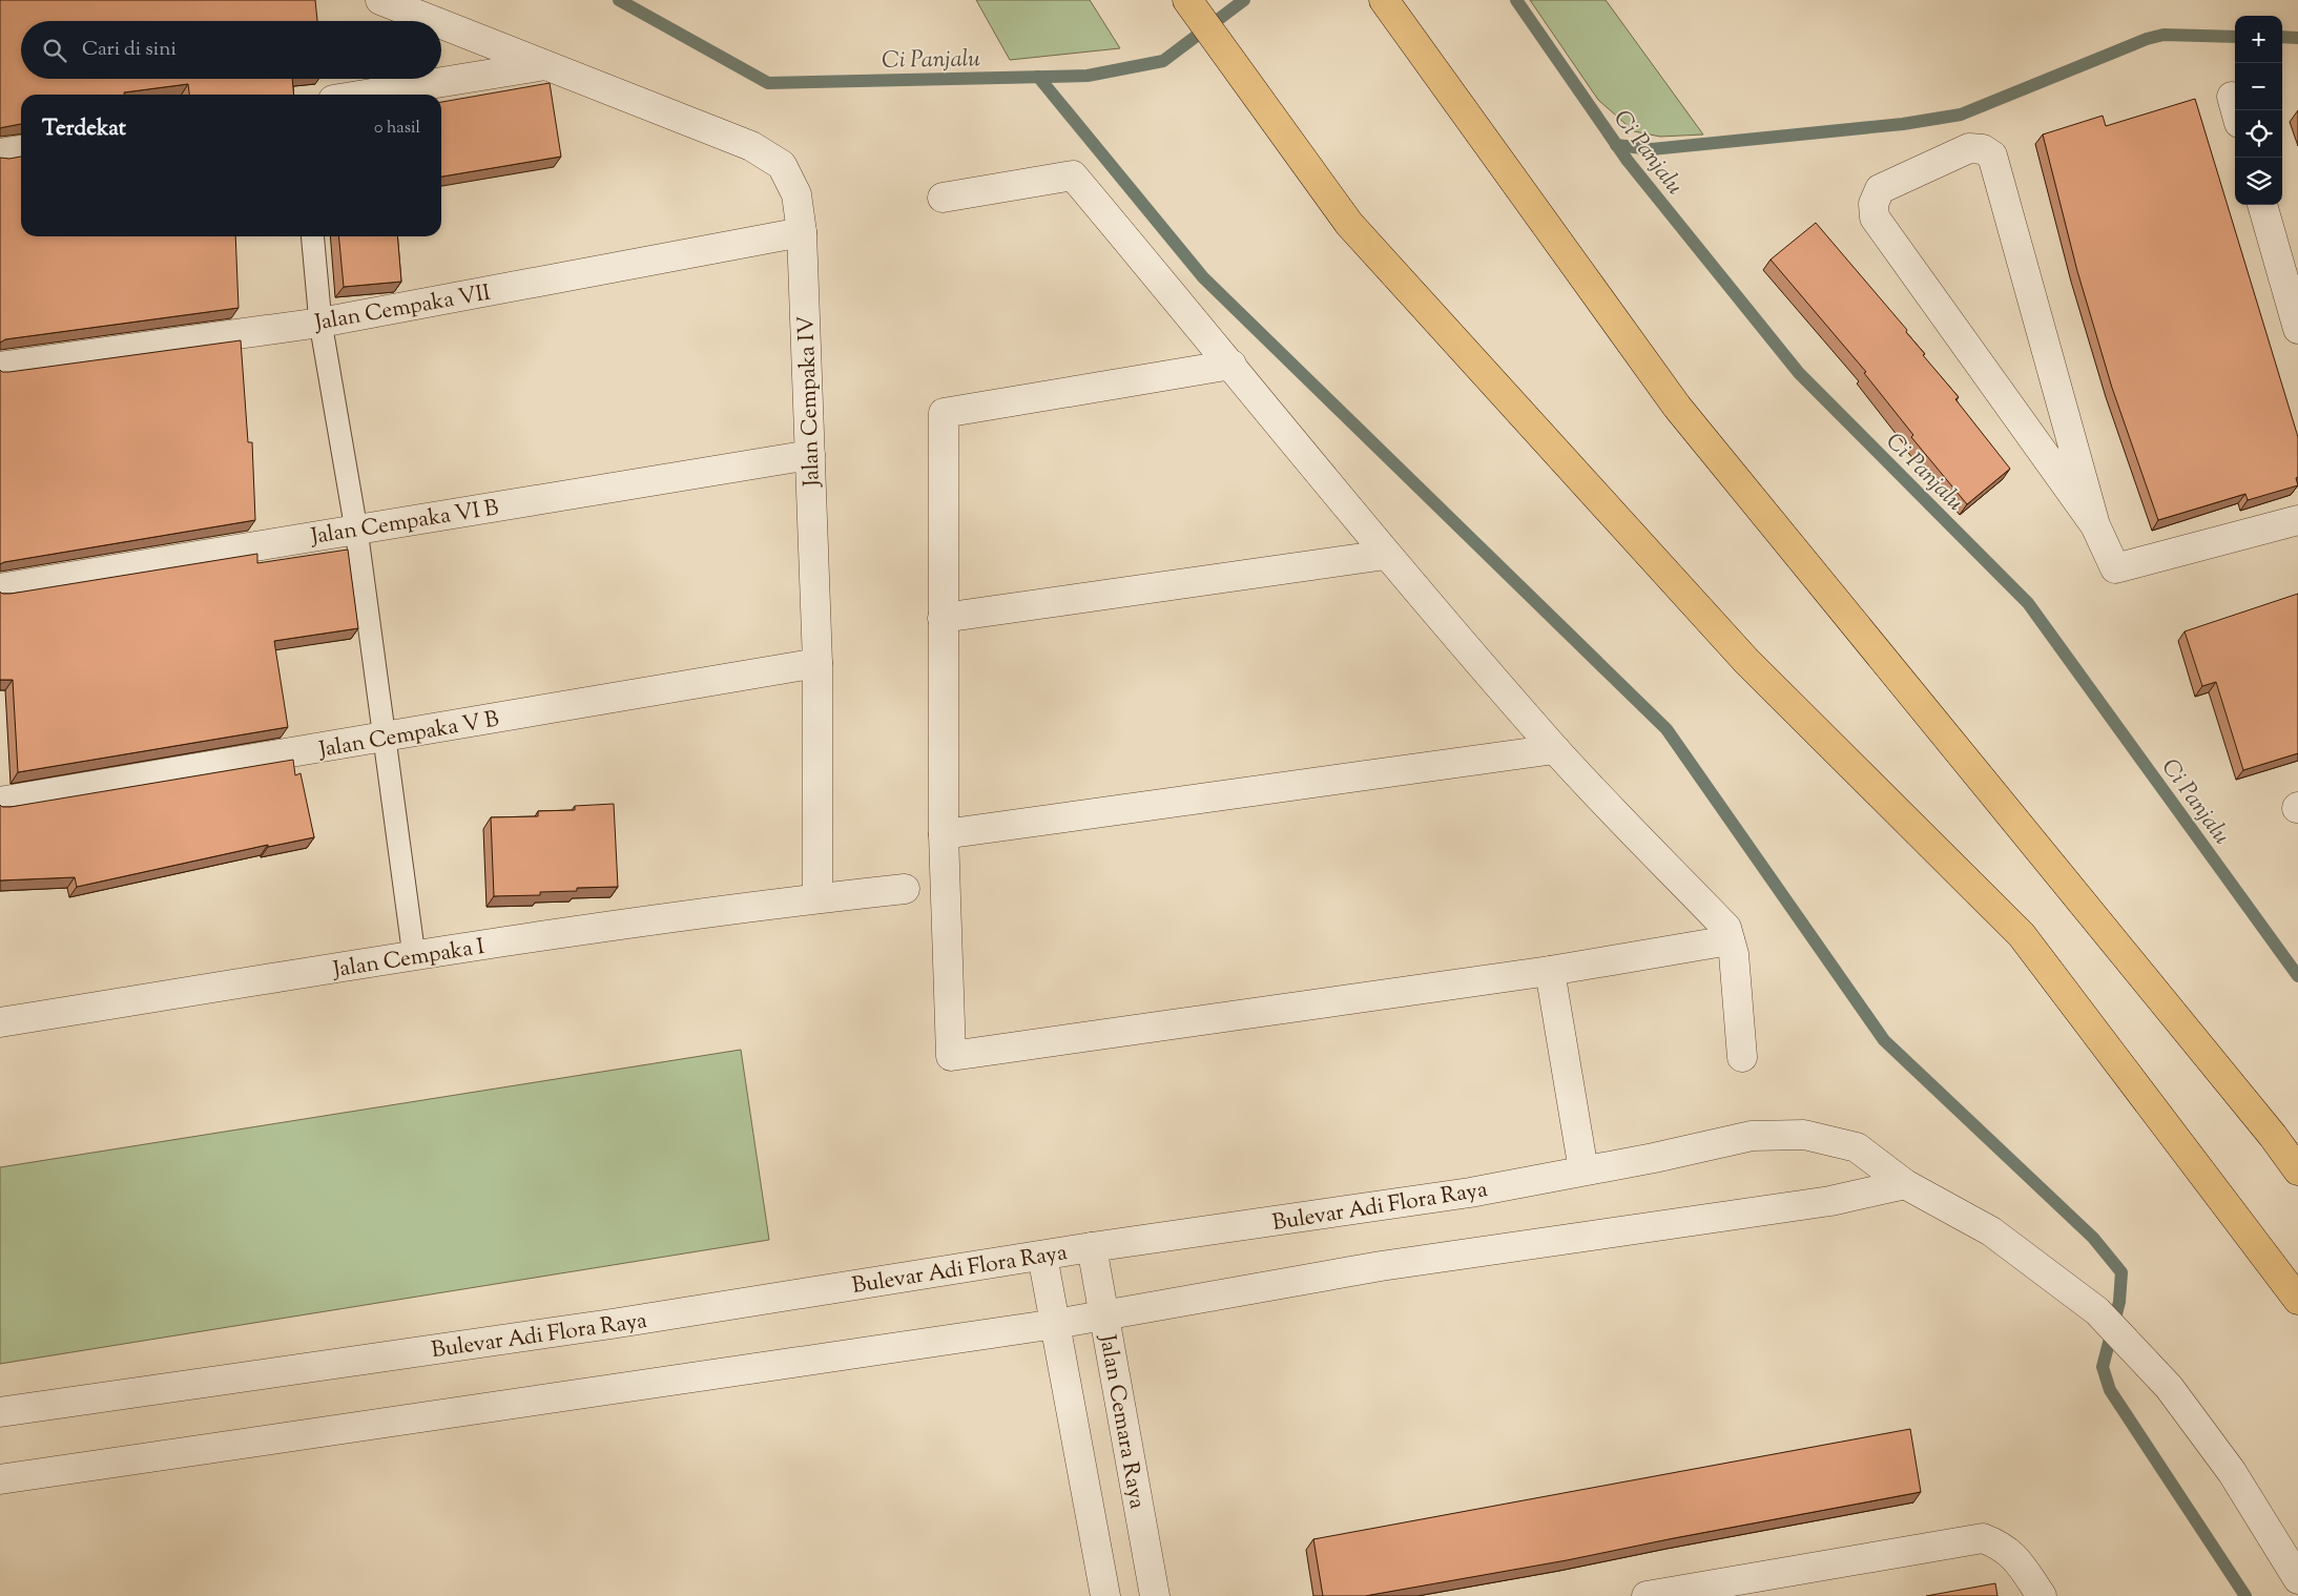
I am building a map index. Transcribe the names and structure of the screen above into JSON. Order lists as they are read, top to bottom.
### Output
{
  "streets": {
    "street": [
      "Jalan Cempaka VII",
      "Jalan Cempaka IV",
      "Jalan Cempaka VI B",
      "Jalan Cempaka V B",
      "Jalan Cempaka I",
      "Bulevar Adi Flora Raya",
      "Jalan Cemara Raya"
    ]
  },
  "crossings": [
    ["Jalan Cempaka VII", "Jalan Cempaka IV"],
    ["Jalan Cempaka IV", "Jalan Cempaka VI B"],
    ["Jalan Cempaka IV", "Jalan Cempaka V B"],
    ["Jalan Cempaka IV", "Jalan Cempaka I"],
    ["Bulevar Adi Flora Raya", "Jalan Cemara Raya"]
  ],
  "water": ["Ci Panjalu"],
  "page": {
    "map_buttons": ["+", "−"],
    "search": "Cari di sini",
    "heading": ["Terdekat", "0 hasil"]
  }
}
